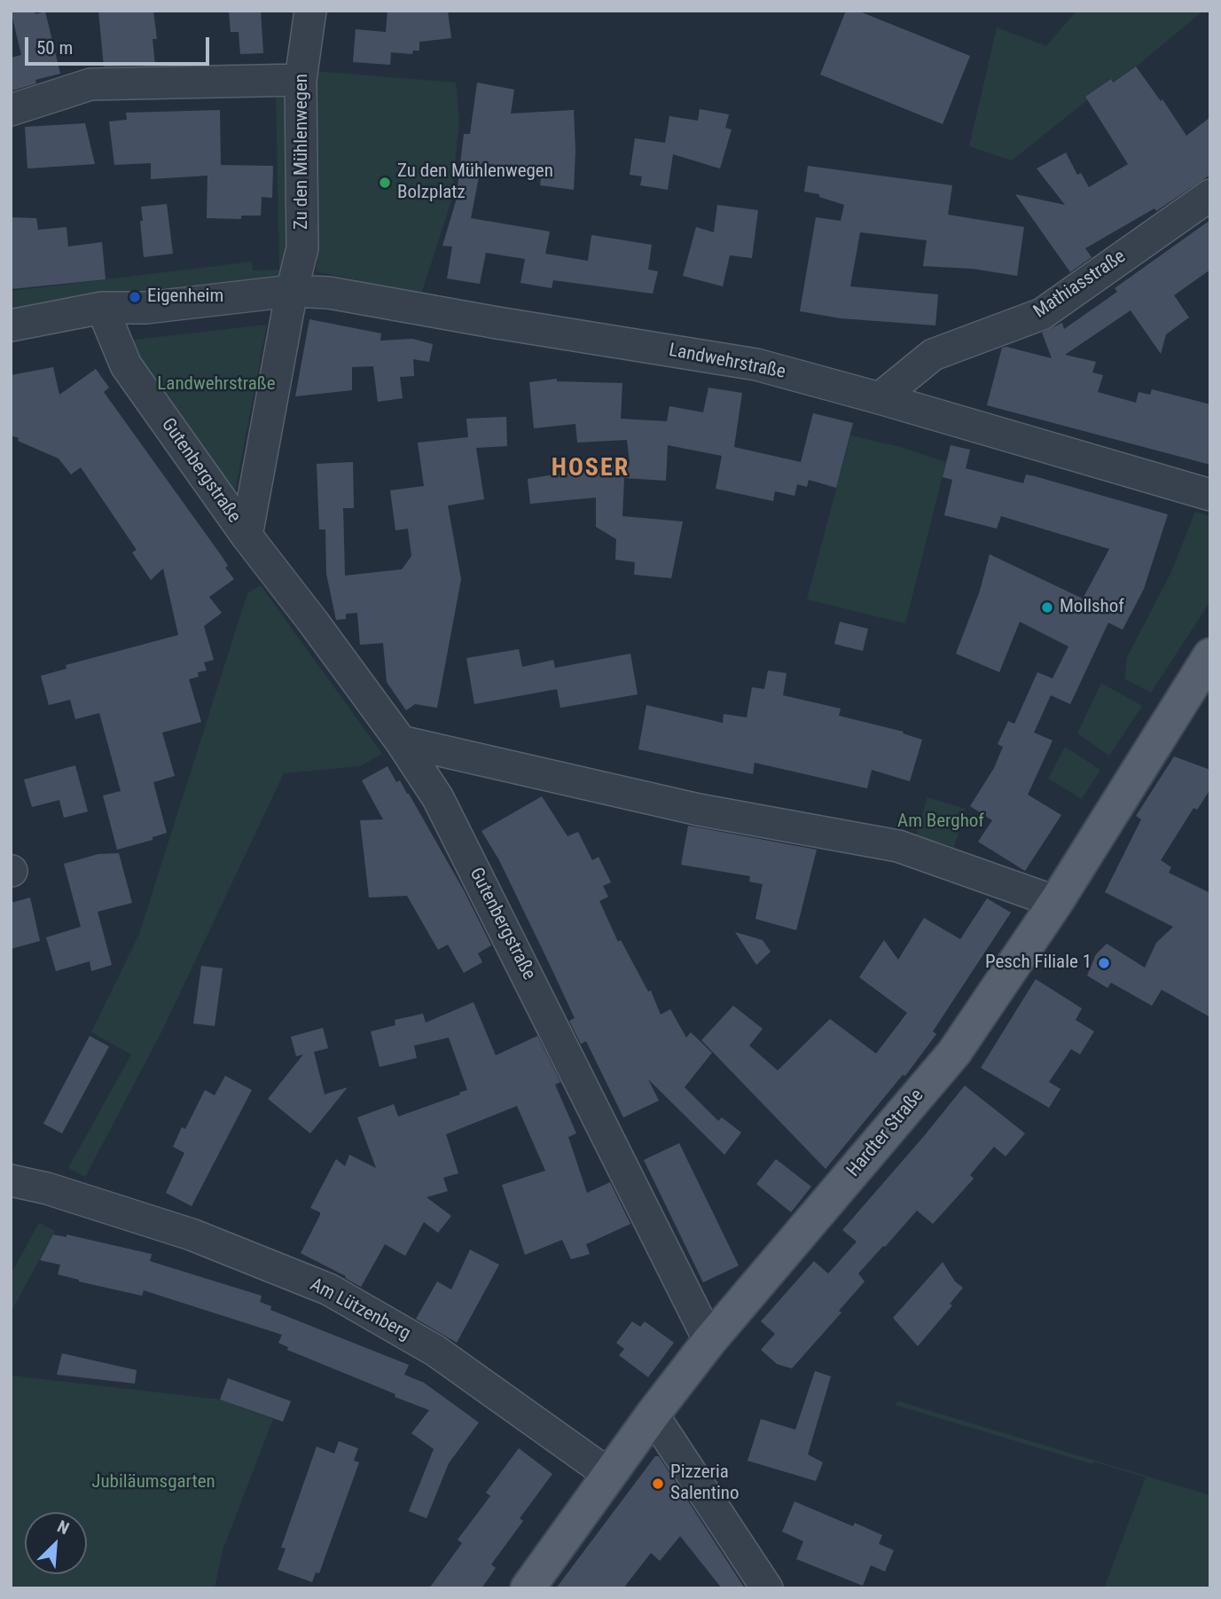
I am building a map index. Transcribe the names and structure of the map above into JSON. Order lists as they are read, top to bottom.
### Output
{
  "streets": {
    "main road": ["Hardter Straße"],
    "street": [
      "Zu den Mühlenwegen",
      "Mathiasstraße",
      "Landwehrstraße",
      "Gutenbergstraße",
      "Am Lützenberg"
    ]
  },
  "crossings": [
    ["Zu den Mühlenwegen", "Landwehrstraße"],
    ["Zu den Mühlenwegen", "Gutenbergstraße"],
    ["Mathiasstraße", "Landwehrstraße"],
    ["Landwehrstraße", "Gutenbergstraße"],
    ["Gutenbergstraße", "Hardter Straße"],
    ["Hardter Straße", "Am Lützenberg"]
  ],
  "districts": ["HOSER"],
  "parks": ["Landwehrstraße", "Am Berghof", "Jubiläumsgarten"],
  "places": [
    "Zu den Mühlenwegen Bolzplatz",
    "Eigenheim",
    "Mollshof",
    "Pesch Filiale 1",
    "Pizzeria Salentino"
  ],
  "scale_bar": "50 m",
  "north": "top right"
}
